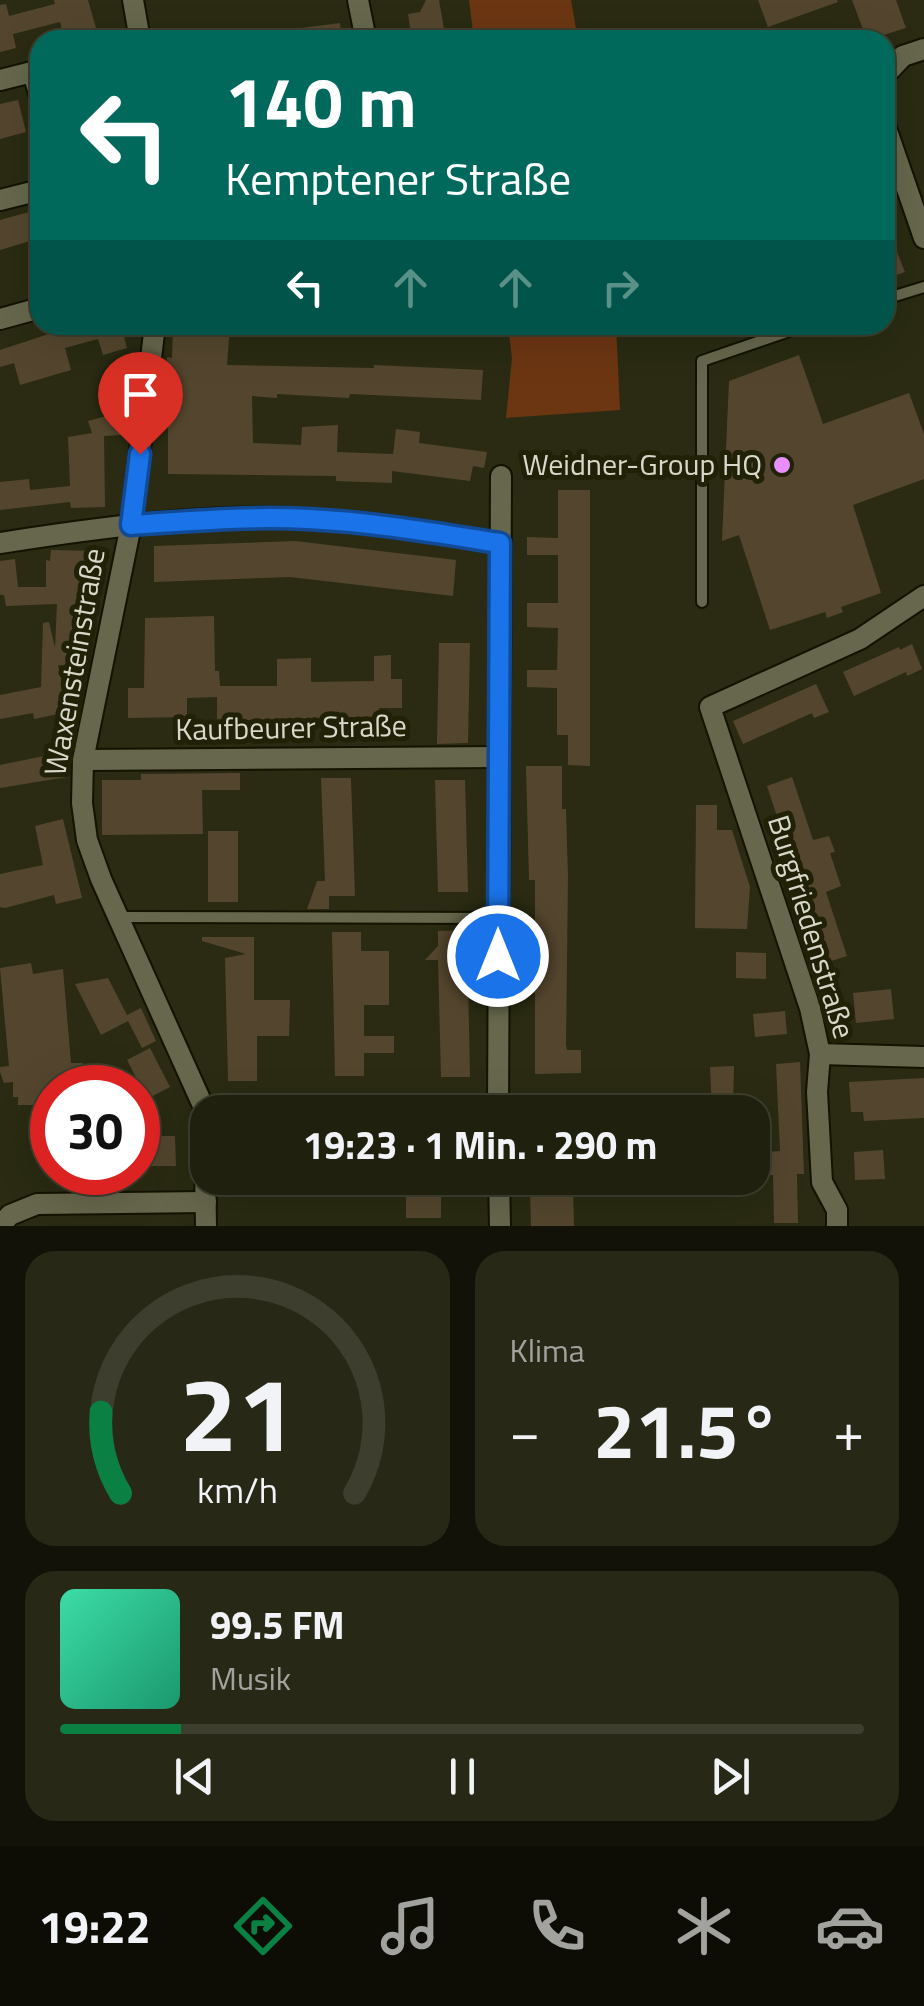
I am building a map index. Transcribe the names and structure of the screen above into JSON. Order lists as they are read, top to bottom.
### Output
{
  "streets": {
    "street": ["Waxensteinstraße", "Kaufbeurer Straße", "Burgfriedenstraße"]
  },
  "crossings": [
    ["Waxensteinstraße", "Kaufbeurer Straße"]
  ],
  "places": ["Weidner-Group HQ"],
  "page": {
    "turn": ["140 m", "Kemptener Straße"],
    "limit": "30",
    "trip": "19:23 · 1 Min. · 290 m",
    "tile": "Klima",
    "heat": ["−", "21.5°", "+"],
    "song": ["99.5 FM", "Musik"],
    "tabs": "19:22",
    "gauge": ["21", "km/h"]
  }
}
